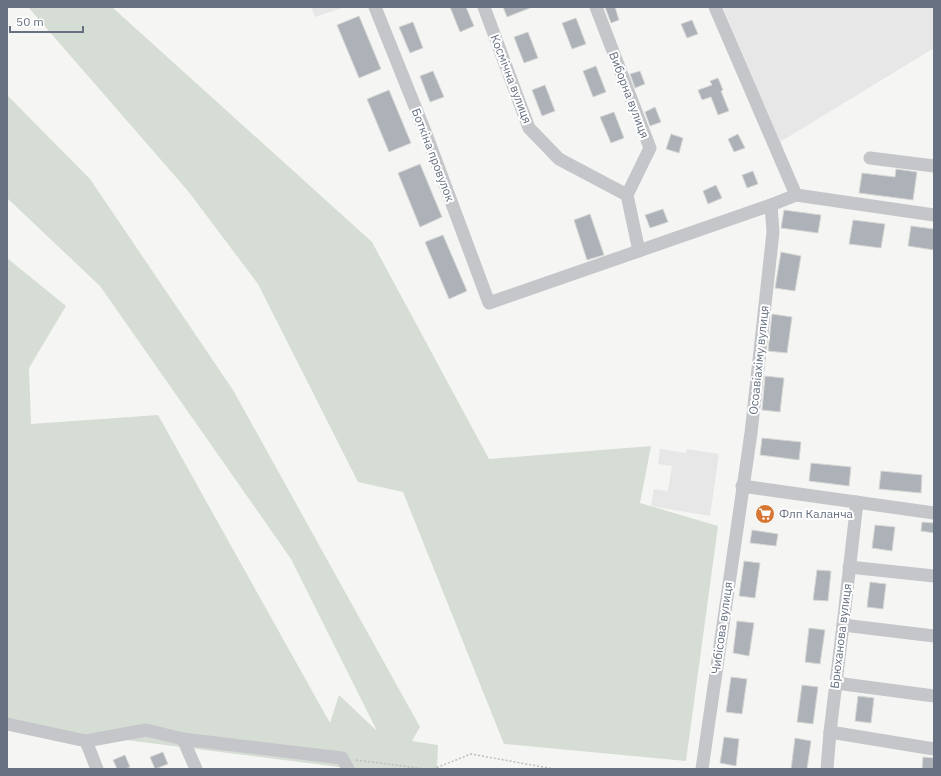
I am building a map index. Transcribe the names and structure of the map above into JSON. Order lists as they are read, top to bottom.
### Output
{
  "streets": {
    "street": [
      "Космічна вулиця",
      "Виборна вулиця",
      "Боткіна провулок",
      "Осоавіахіму вулиця",
      "Чибісова вулиця",
      "Брюханова вулиця"
    ]
  },
  "crossings": [
    ["Космічна вулиця", "Виборна вулиця"],
    ["Осоавіахіму вулиця", "Чибісова вулиця"]
  ],
  "places": {
    "supermarket": ["Флп Каланча"]
  },
  "scale_bar": "50 m"
}
